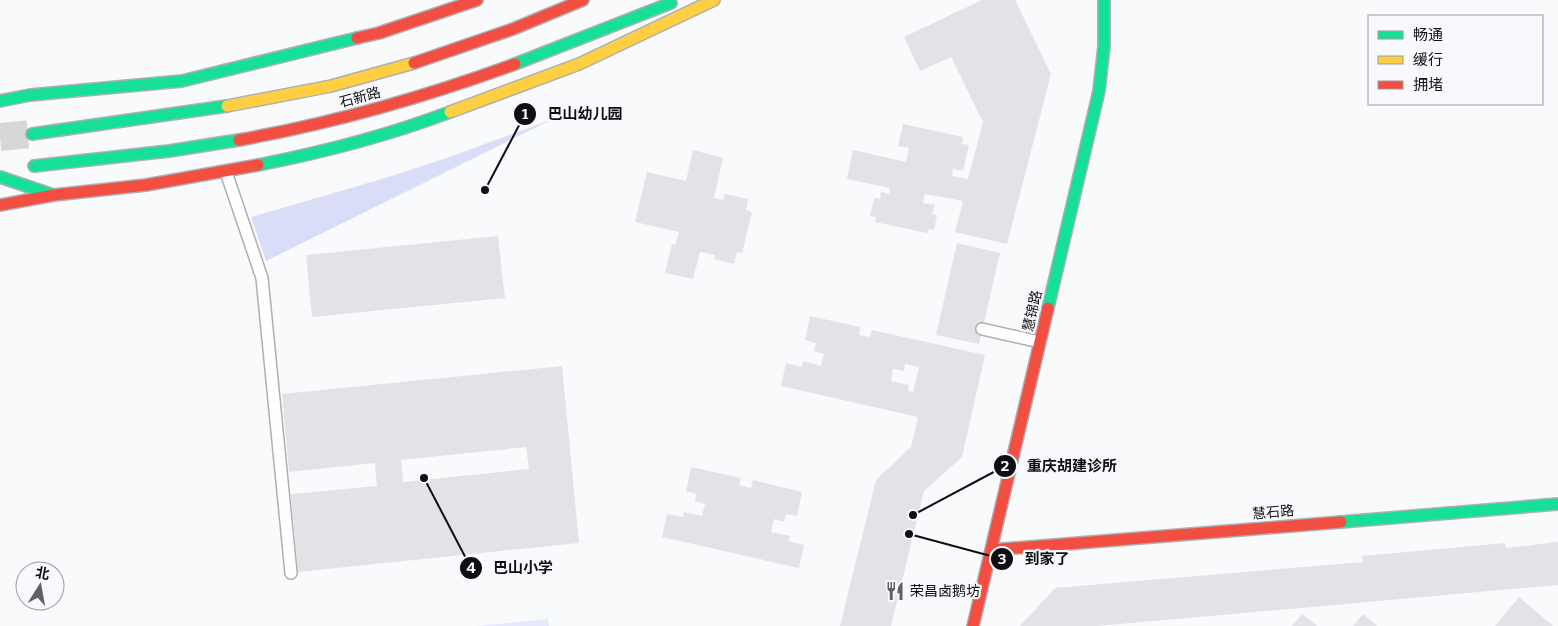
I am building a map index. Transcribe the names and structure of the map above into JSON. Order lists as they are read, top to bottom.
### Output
{
  "streets": {
    "main road": ["石新路", "慧锦路", "慧石路"]
  },
  "crossings": [
    ["慧锦路", "慧石路"]
  ],
  "places": {
    "other": [
      "巴山幼儿园",
      "巴山小学",
      "重庆胡建诊所",
      "到家了"
    ],
    "restaurant": ["荣昌卤鹅坊"]
  },
  "legend": ["畅通", "缓行", "拥堵"],
  "north": "top"
}
